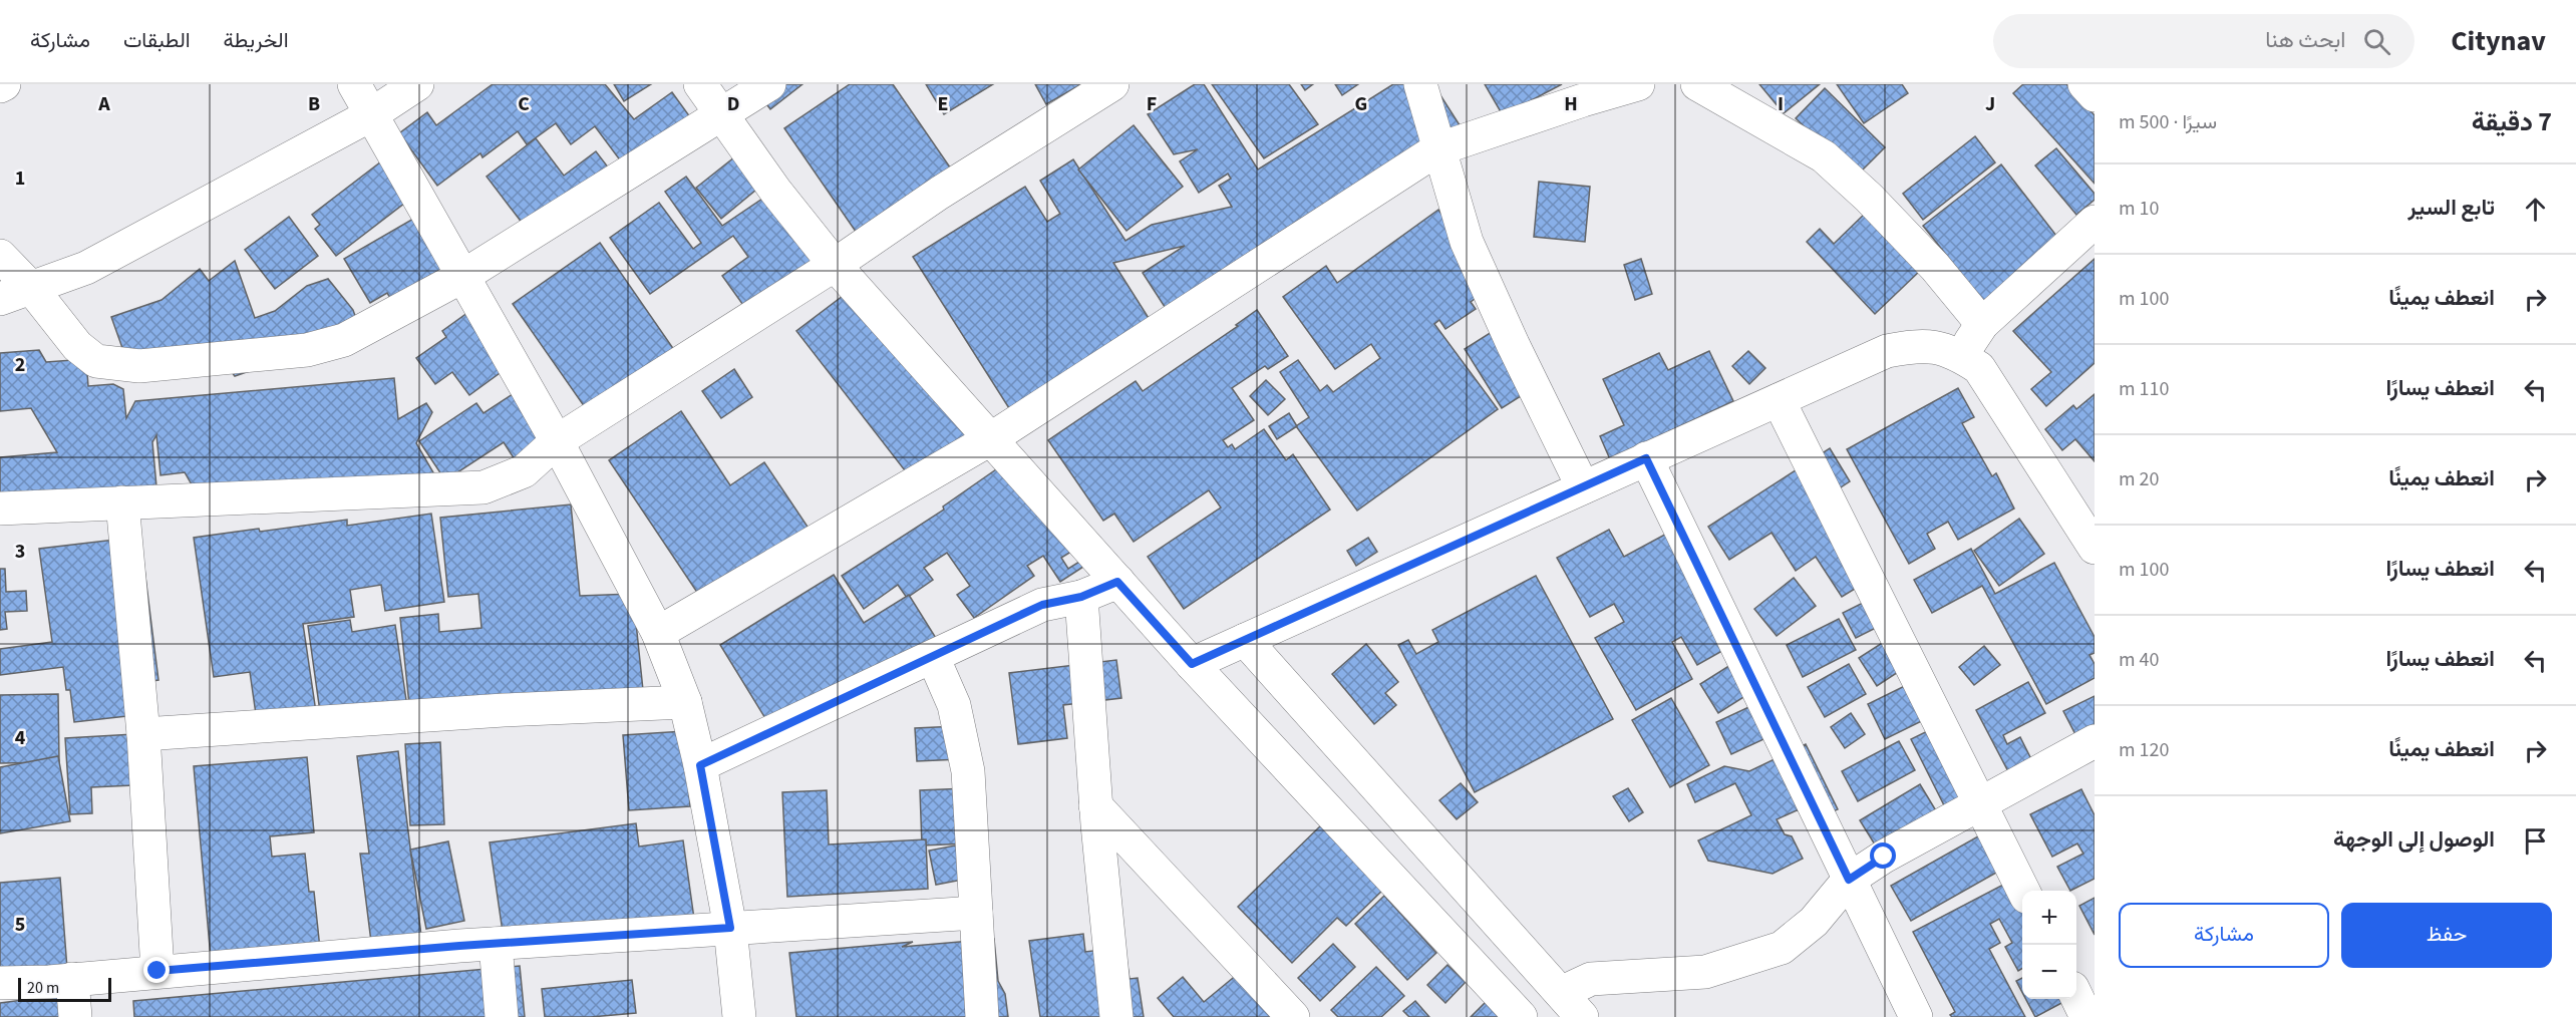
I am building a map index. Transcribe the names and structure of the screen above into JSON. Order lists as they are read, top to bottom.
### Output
{
  "scale_bar": "20 m",
  "page": {
    "header": "Citynav",
    "search": "ابحث هنا",
    "nav": ["الخريطة", "الطبقات", "مشاركة"],
    "heading": ["7 دقيقة", "سيرًا · 500 m"],
    "list": [
      ["تابع السير", "10 m"],
      ["انعطف يمينًا", "100 m"],
      ["انعطف يسارًا", "110 m"],
      ["انعطف يمينًا", "20 m"],
      ["انعطف يسارًا", "100 m"],
      ["انعطف يسارًا", "40 m"],
      ["انعطف يمينًا", "120 m"],
      "الوصول إلى الوجهة"
    ],
    "buttons": ["حفظ", "مشاركة"],
    "map_buttons": ["+", "−"],
    "scale": "20 m"
  },
  "grid": {
    "columns": [
      "A",
      "B",
      "C",
      "D",
      "E",
      "F",
      "G",
      "H",
      "I",
      "J"
    ],
    "rows": [
      "1",
      "2",
      "3",
      "4",
      "5"
    ]
  }
}
